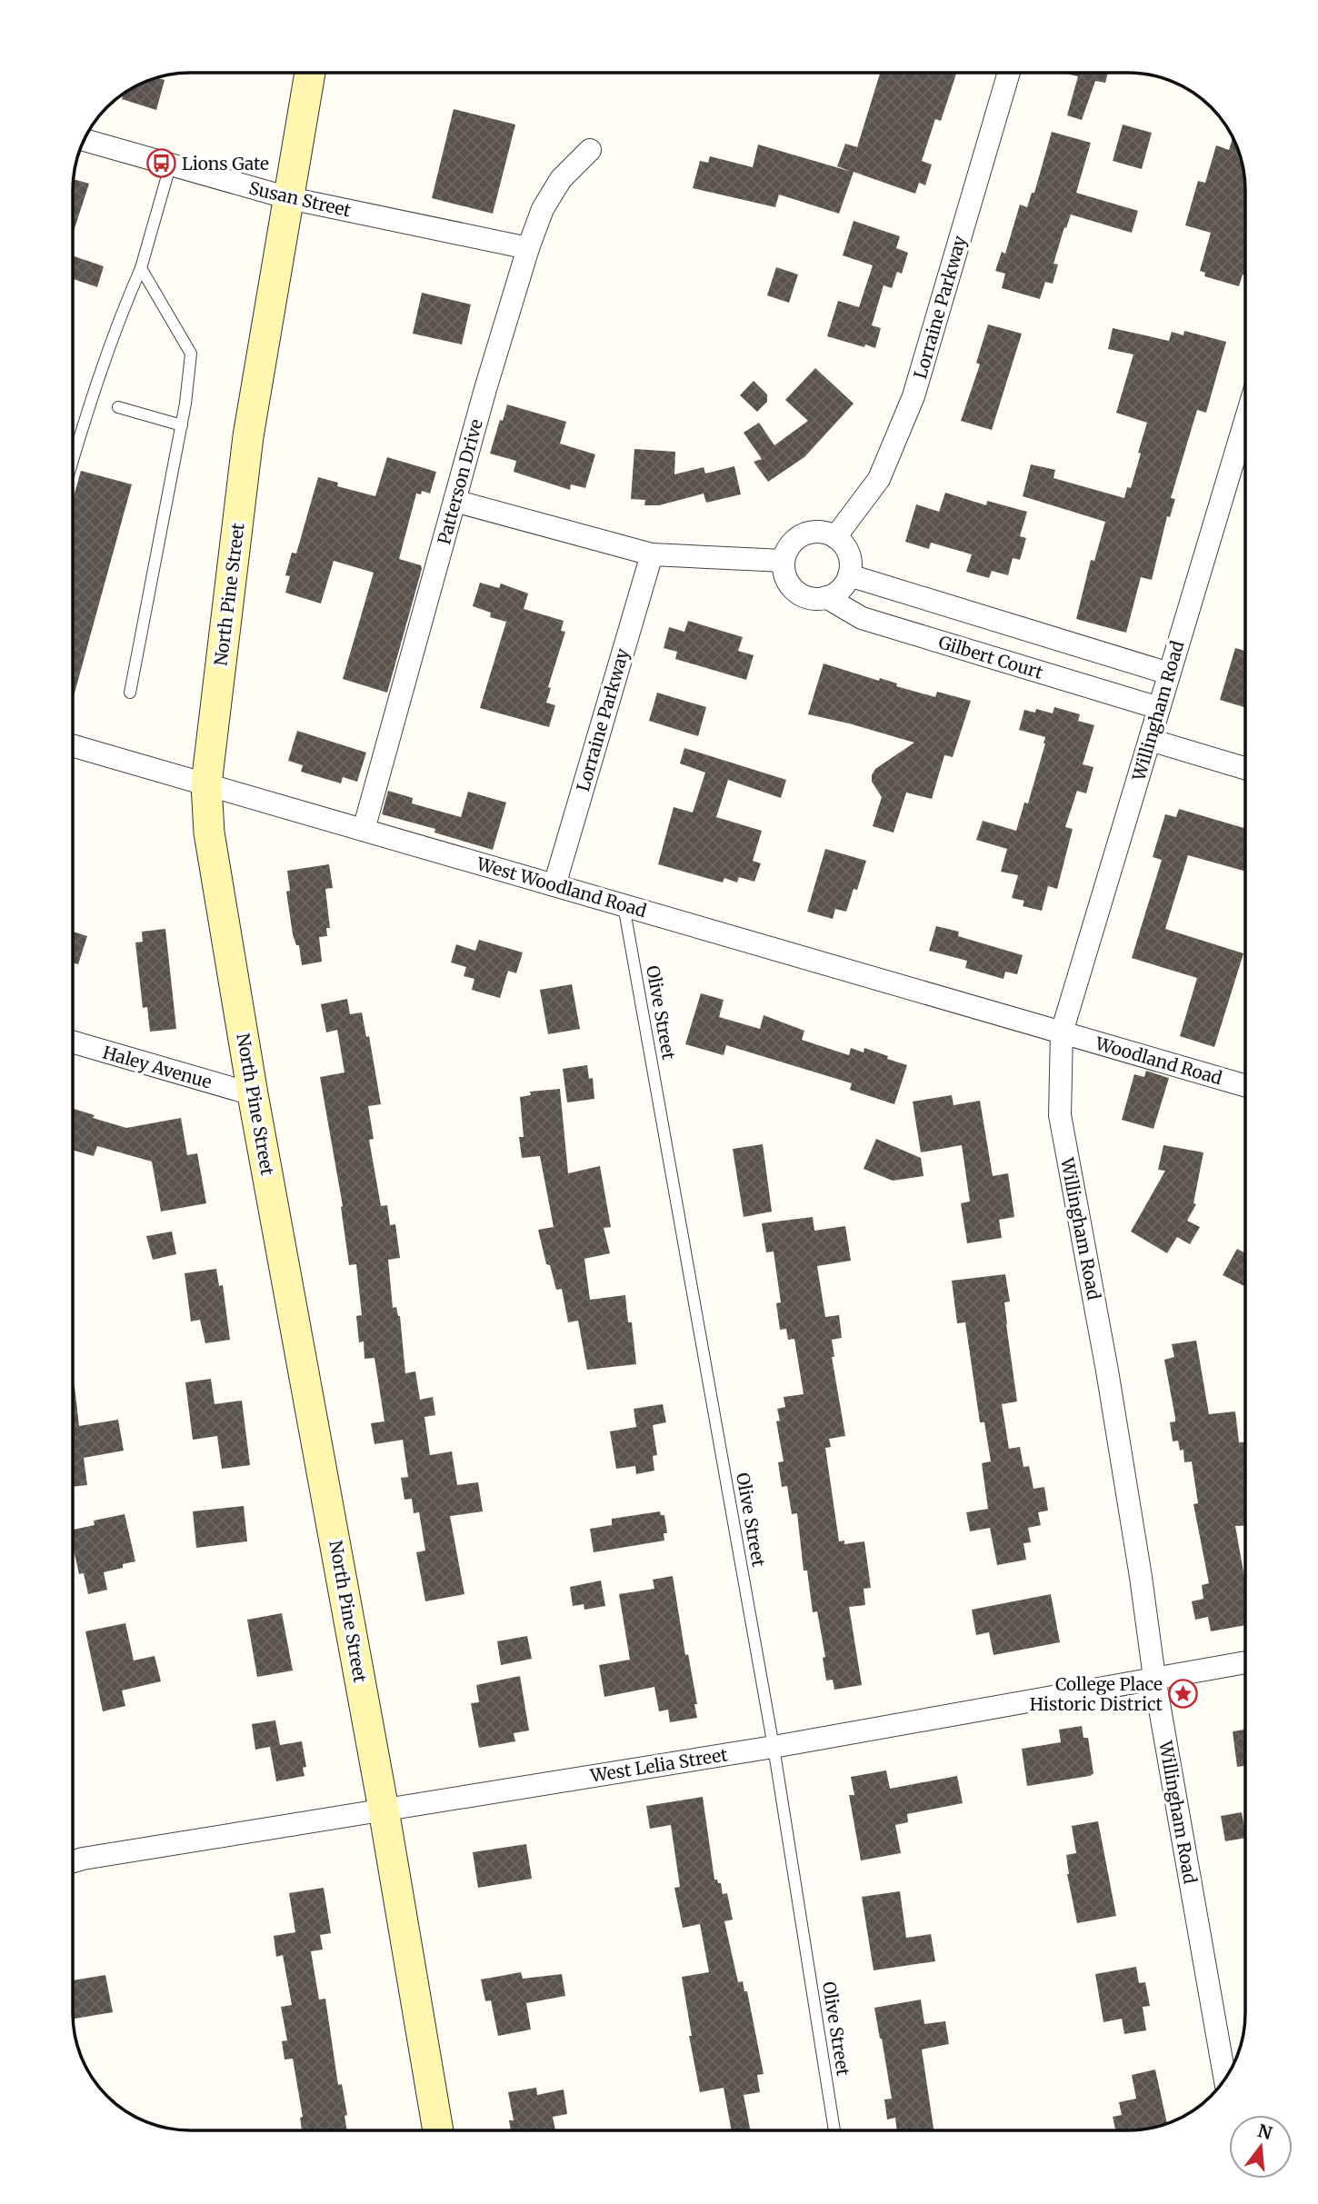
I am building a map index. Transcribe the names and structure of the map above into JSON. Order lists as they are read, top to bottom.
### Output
{
  "streets": {
    "main road": ["North Pine Street"],
    "street": [
      "Susan Street",
      "Lorraine Parkway",
      "Patterson Drive",
      "Gilbert Court",
      "Willingham Road",
      "West Woodland Road",
      "Woodland Road",
      "Haley Avenue",
      "West Lelia Street"
    ],
    "lane": ["Olive Street"]
  },
  "crossings": [
    ["Susan Street", "Patterson Drive"],
    ["Susan Street", "North Pine Street"],
    ["Lorraine Parkway", "Gilbert Court"],
    ["Lorraine Parkway", "West Woodland Road"],
    ["Patterson Drive", "West Woodland Road"],
    ["North Pine Street", "West Woodland Road"],
    ["North Pine Street", "Haley Avenue"],
    ["North Pine Street", "West Lelia Street"],
    ["Gilbert Court", "Willingham Road"],
    ["Willingham Road", "West Woodland Road"],
    ["Willingham Road", "Woodland Road"],
    ["Willingham Road", "West Lelia Street"],
    ["West Woodland Road", "Olive Street"],
    ["West Woodland Road", "Woodland Road"],
    ["Olive Street", "West Lelia Street"]
  ],
  "places": {
    "bus stop": ["Lions Gate"],
    "place": ["College Place Historic District"]
  },
  "north": "top"
}
